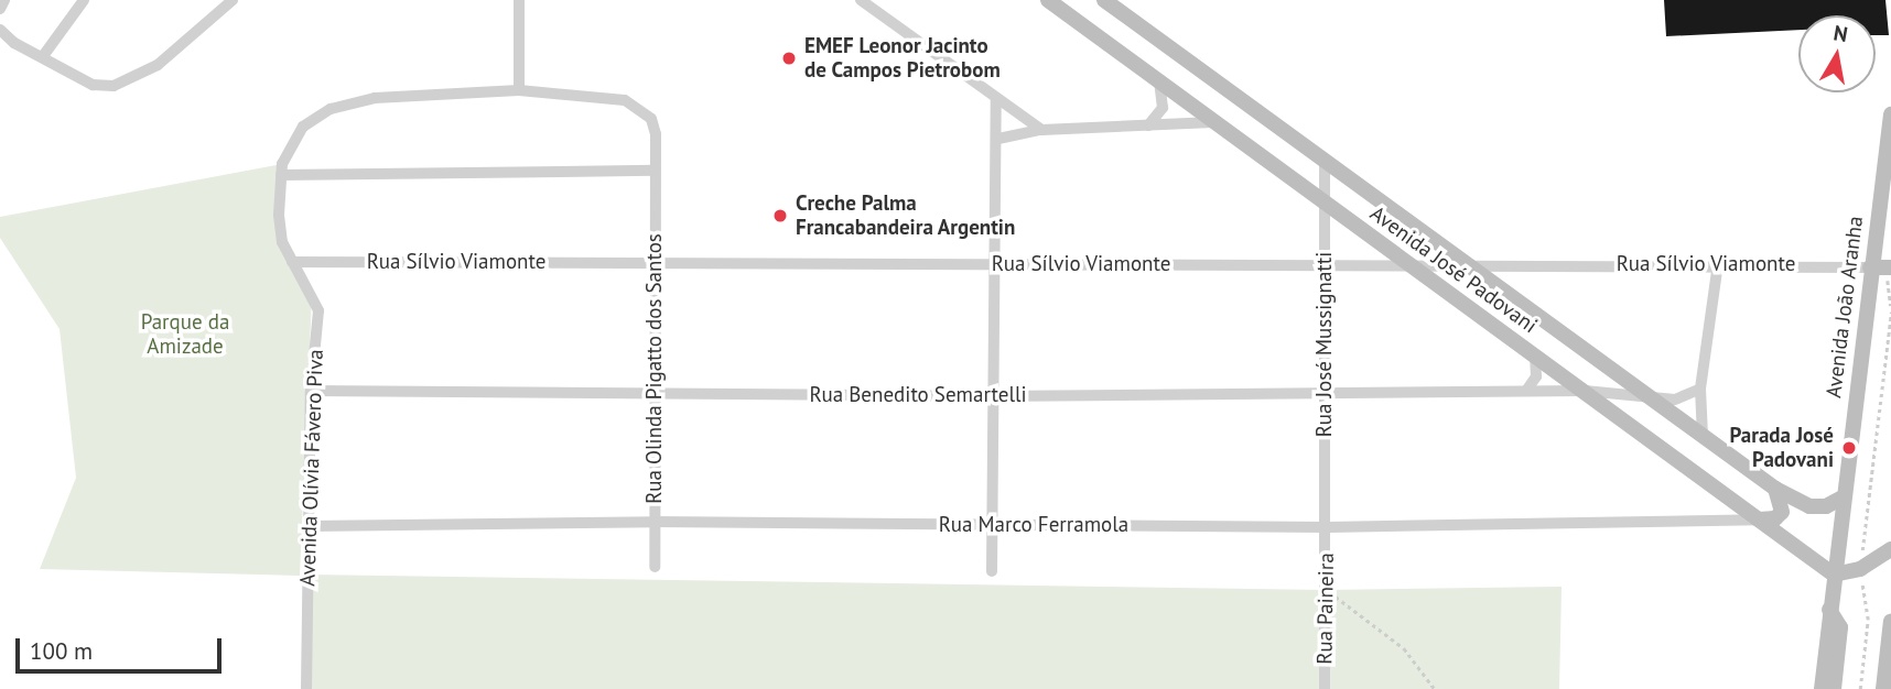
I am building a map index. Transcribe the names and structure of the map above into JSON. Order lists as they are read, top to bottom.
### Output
{
  "streets": {
    "street": [
      "Rua Sílvio Viamonte",
      "Avenida José Padovani",
      "Avenida João Aranha",
      "Rua José Mussignatti",
      "Rua Olinda Pigatto dos Santos",
      "Rua Benedito Semartelli",
      "Avenida Olívia Fávero Piva",
      "Rua Marco Ferramola",
      "Rua Paineira"
    ]
  },
  "crossings": [
    ["Rua Sílvio Viamonte", "Avenida José Padovani"],
    ["Rua Sílvio Viamonte", "Avenida João Aranha"],
    ["Rua Sílvio Viamonte", "Rua José Mussignatti"],
    ["Rua Sílvio Viamonte", "Rua Olinda Pigatto dos Santos"],
    ["Rua Sílvio Viamonte", "Avenida Olívia Fávero Piva"],
    ["Avenida José Padovani", "Avenida João Aranha"],
    ["Avenida José Padovani", "Rua José Mussignatti"],
    ["Avenida José Padovani", "Rua Benedito Semartelli"],
    ["Avenida José Padovani", "Rua Marco Ferramola"],
    ["Rua José Mussignatti", "Rua Benedito Semartelli"],
    ["Rua José Mussignatti", "Rua Marco Ferramola"],
    ["Rua José Mussignatti", "Rua Paineira"],
    ["Rua Olinda Pigatto dos Santos", "Rua Benedito Semartelli"],
    ["Rua Olinda Pigatto dos Santos", "Avenida Olívia Fávero Piva"],
    ["Rua Olinda Pigatto dos Santos", "Rua Marco Ferramola"],
    ["Rua Benedito Semartelli", "Avenida Olívia Fávero Piva"],
    ["Avenida Olívia Fávero Piva", "Rua Marco Ferramola"],
    ["Rua Marco Ferramola", "Rua Paineira"]
  ],
  "parks": ["Parque da Amizade"],
  "places": ["EMEF Leonor Jacinto de Campos Pietrobom", "Creche Palma Francabandeira Argentin", "Parada José Padovani"],
  "scale_bar": "100 m",
  "north": "top"
}
